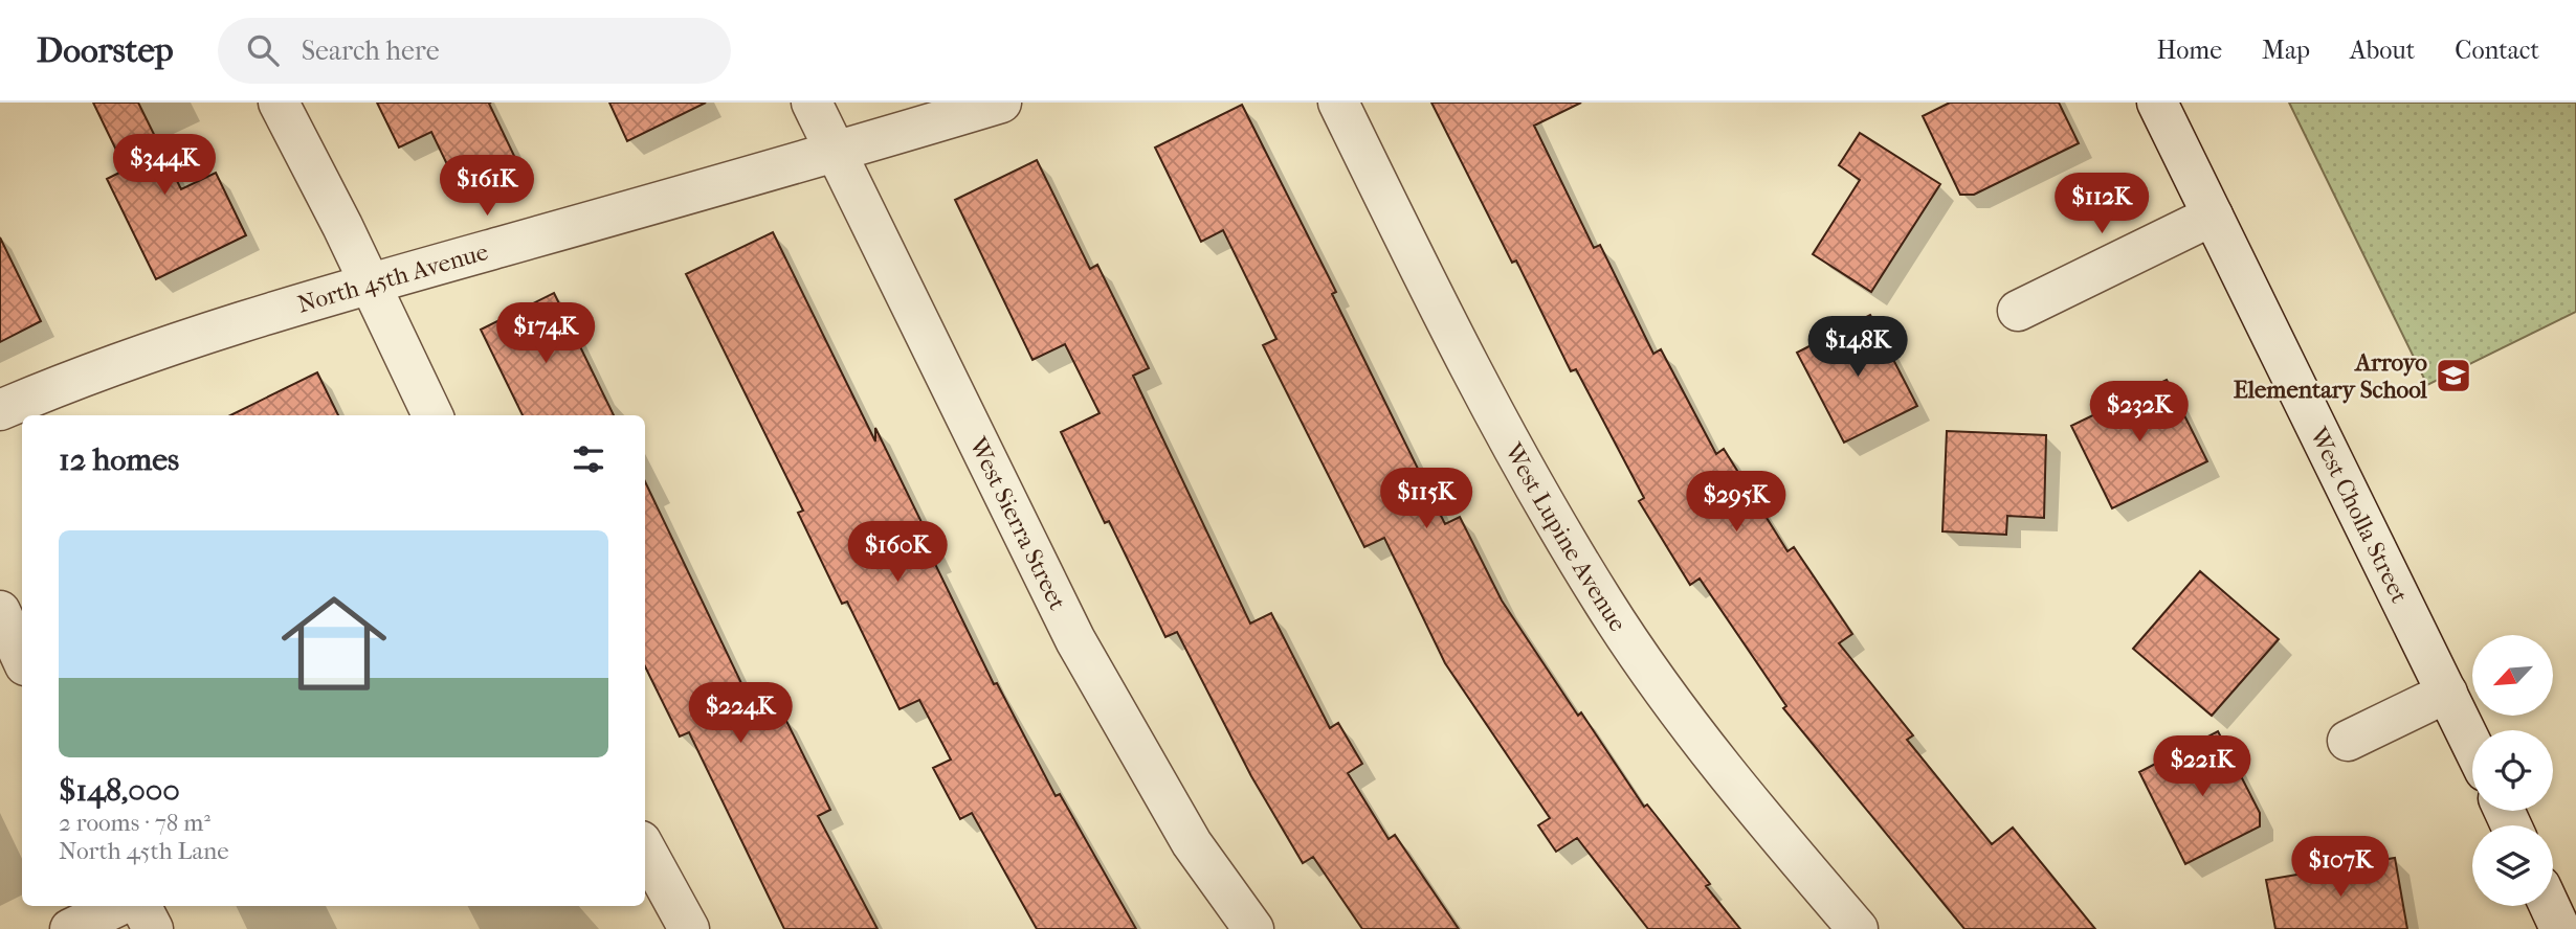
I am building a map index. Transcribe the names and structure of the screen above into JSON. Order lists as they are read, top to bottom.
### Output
{
  "streets": {
    "street": [
      "North 45th Avenue",
      "West Cholla Street",
      "West Sierra Street",
      "West Lupine Avenue"
    ]
  },
  "crossings": [
    ["North 45th Avenue", "West Sierra Street"]
  ],
  "places": {
    "school or university": ["Arroyo Elementary School"]
  },
  "north": "bottom left",
  "page": {
    "header": "Doorstep",
    "search": "Search here",
    "nav": [
      "Home",
      "Map",
      "About",
      "Contact"
    ],
    "price": [
      "$344K",
      "$161K",
      "$112K",
      "$174K",
      "$148K",
      "$232K",
      "$115K",
      "$295K",
      "$160K",
      "$224K",
      "$221K",
      "$107K"
    ],
    "heading": "12 homes",
    "list": [
      {
        "name": "$148,000",
        "note": "2 rooms · 78 m² · North 45th Lane"
      }
    ]
  }
}
